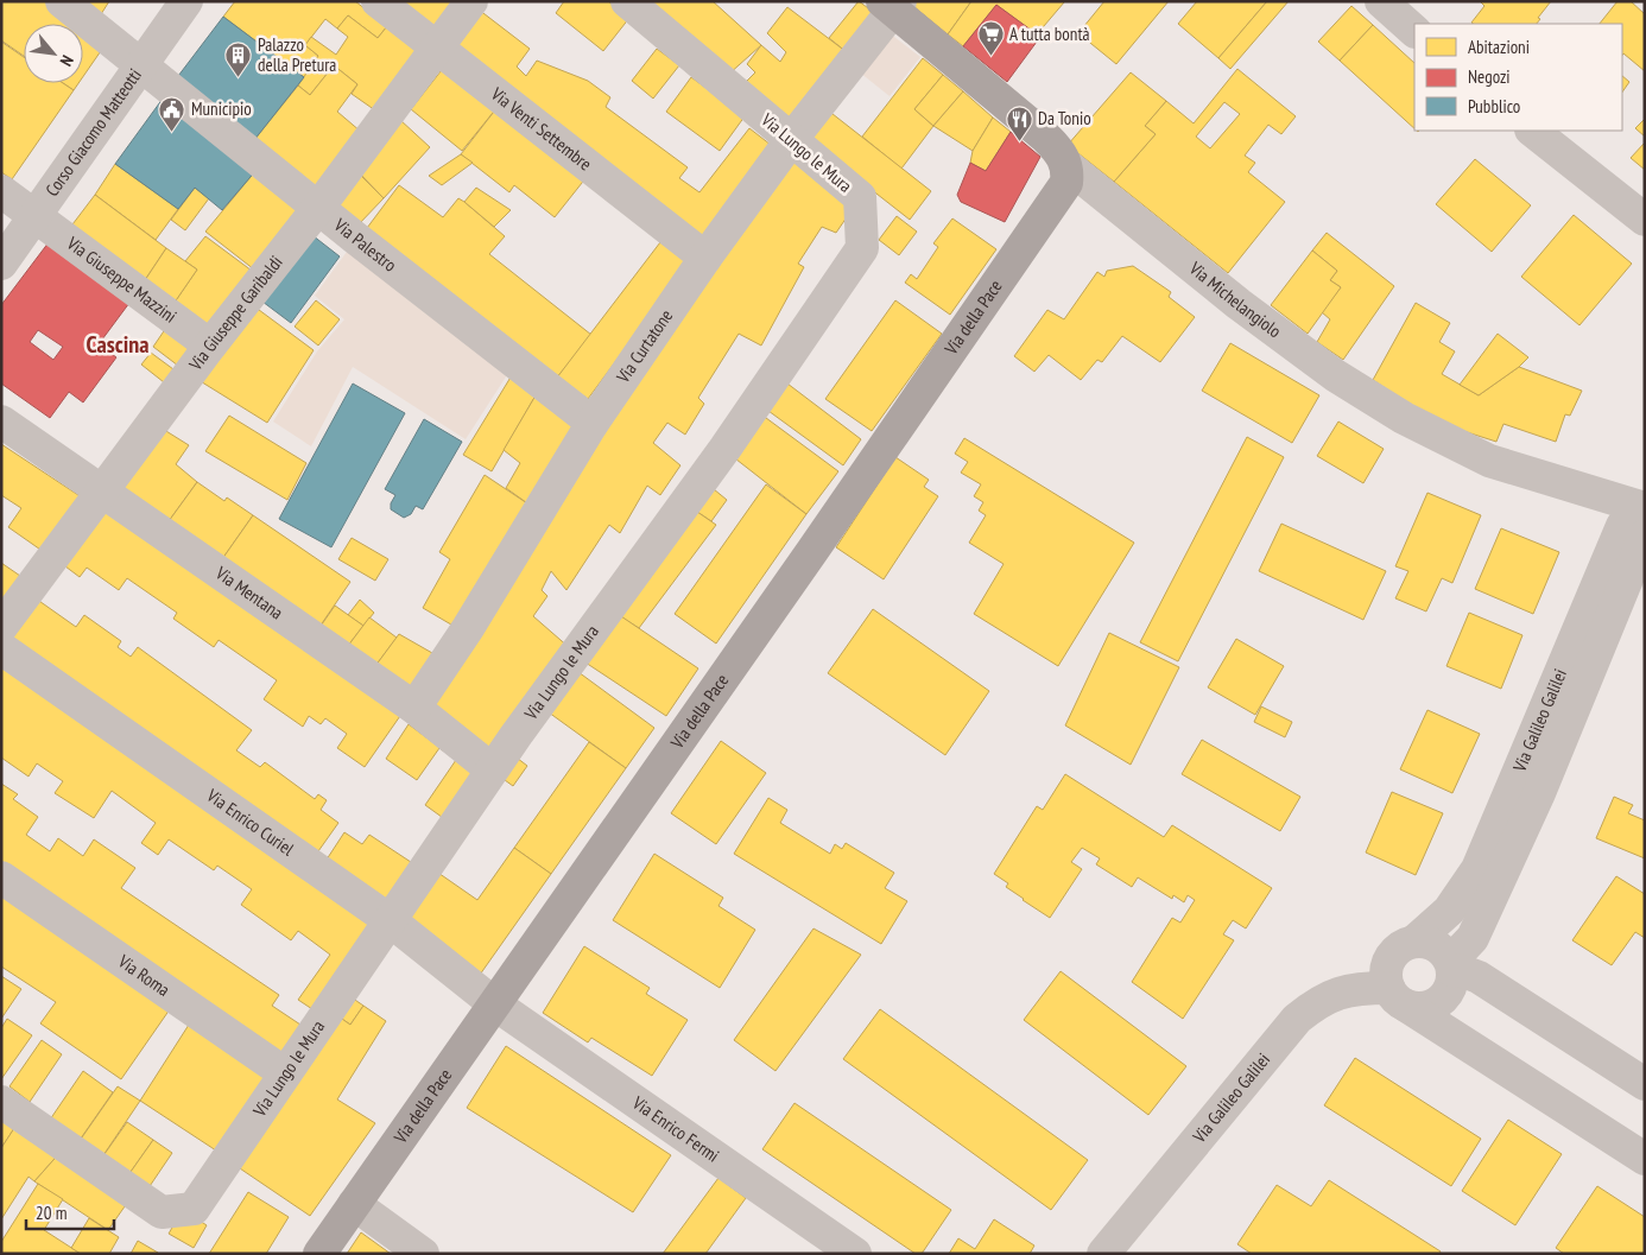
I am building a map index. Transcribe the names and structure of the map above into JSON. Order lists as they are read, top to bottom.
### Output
{
  "streets": {
    "main road": ["Via Michelangiolo", "Via della Pace"],
    "street": [
      "Via Venti Settembre",
      "Corso Giacomo Matteotti",
      "Via Lungo le Mura",
      "Via Palestro",
      "Via Giuseppe Mazzini",
      "Via Giuseppe Garibaldi",
      "Via Curtatone",
      "Via Mentana",
      "Via Galileo Galilei",
      "Via Enrico Curiel",
      "Via Roma",
      "Via Enrico Fermi"
    ]
  },
  "crossings": [
    ["Via Venti Settembre", "Via Giuseppe Garibaldi"],
    ["Via Venti Settembre", "Via Curtatone"],
    ["Corso Giacomo Matteotti", "Via Palestro"],
    ["Corso Giacomo Matteotti", "Via Giuseppe Mazzini"],
    ["Via Lungo le Mura", "Via Curtatone"],
    ["Via Lungo le Mura", "Via Mentana"],
    ["Via Lungo le Mura", "Via Enrico Curiel"],
    ["Via Lungo le Mura", "Via Roma"],
    ["Via Palestro", "Via Giuseppe Garibaldi"],
    ["Via Palestro", "Via Curtatone"],
    ["Via Giuseppe Mazzini", "Via Giuseppe Garibaldi"],
    ["Via Michelangiolo", "Via della Pace"],
    ["Via Michelangiolo", "Via Curtatone"],
    ["Via Michelangiolo", "Via Galileo Galilei"],
    ["Via Giuseppe Garibaldi", "Via Mentana"],
    ["Via della Pace", "Via Enrico Curiel"],
    ["Via della Pace", "Via Enrico Fermi"],
    ["Via Curtatone", "Via Mentana"],
    ["Via Enrico Curiel", "Via Enrico Fermi"]
  ],
  "districts": ["Cascina"],
  "places": {
    "supermarket": ["A tutta bontà"],
    "building": ["Palazzo della Pretura"],
    "public building": ["Municipio"],
    "restaurant": ["Da Tonio"]
  },
  "legend": ["Abitazioni", "Negozi", "Pubblico"],
  "scale_bar": "20 m",
  "north": "bottom right"
}
